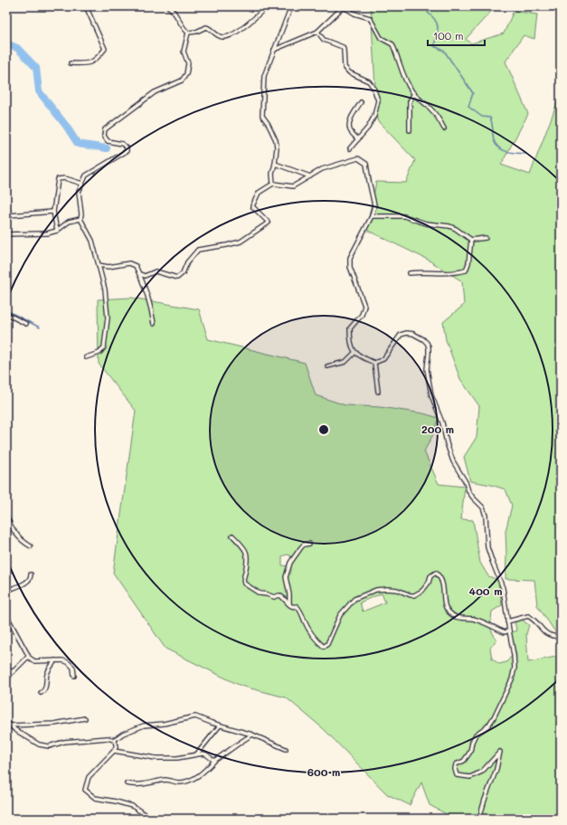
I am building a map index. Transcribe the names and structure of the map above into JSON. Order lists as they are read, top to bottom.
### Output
{
  "scale_bar": "100 m",
  "rings": ["200 m", "400 m", "600 m"]
}
